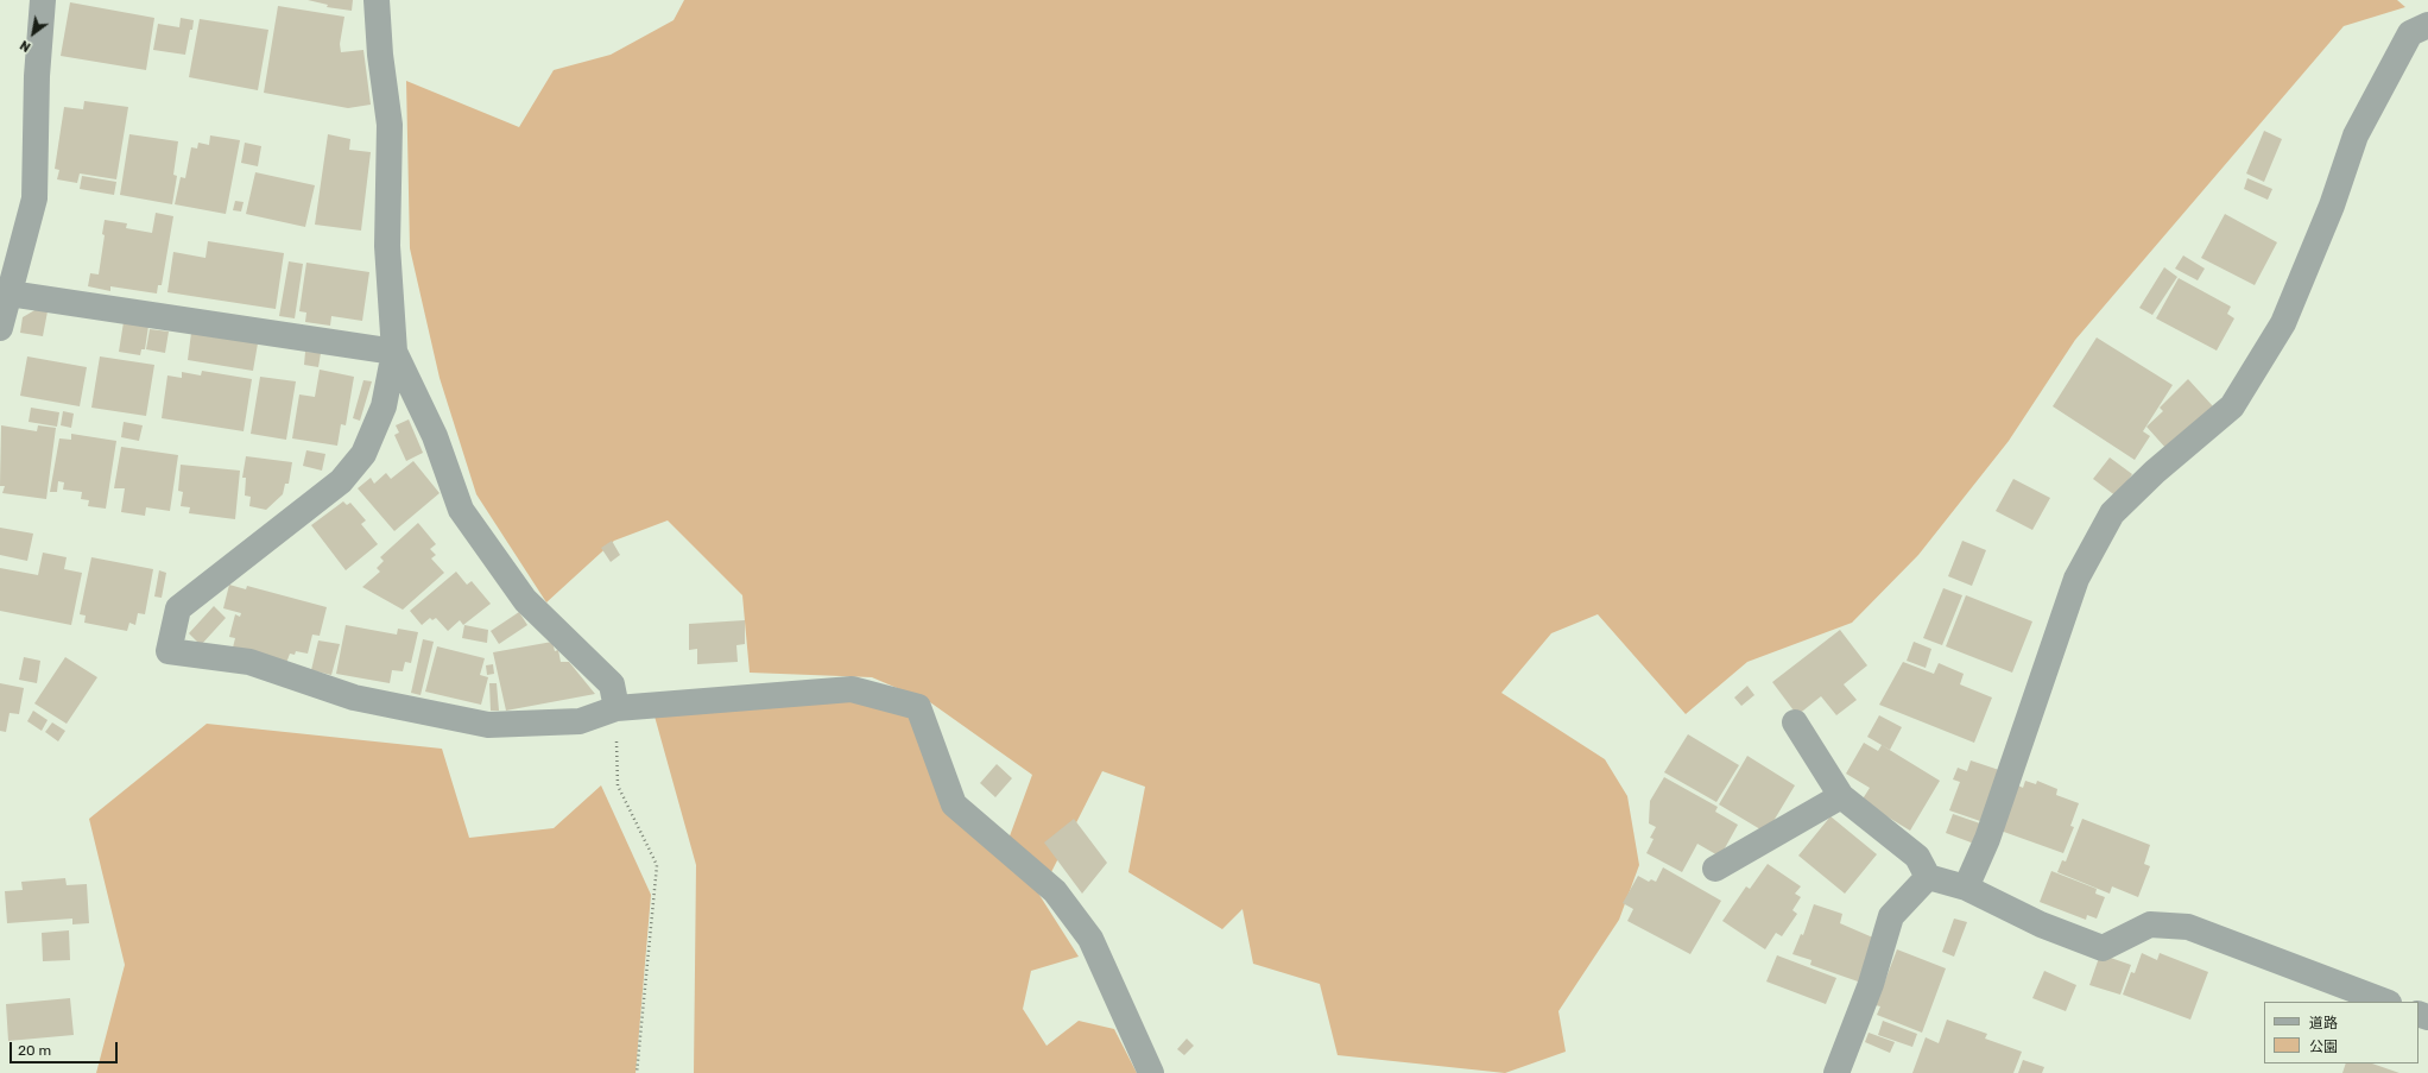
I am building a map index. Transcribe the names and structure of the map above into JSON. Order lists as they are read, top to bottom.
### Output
{
  "legend": ["道路", "公園"],
  "scale_bar": "20 m",
  "north": "bottom left"
}
